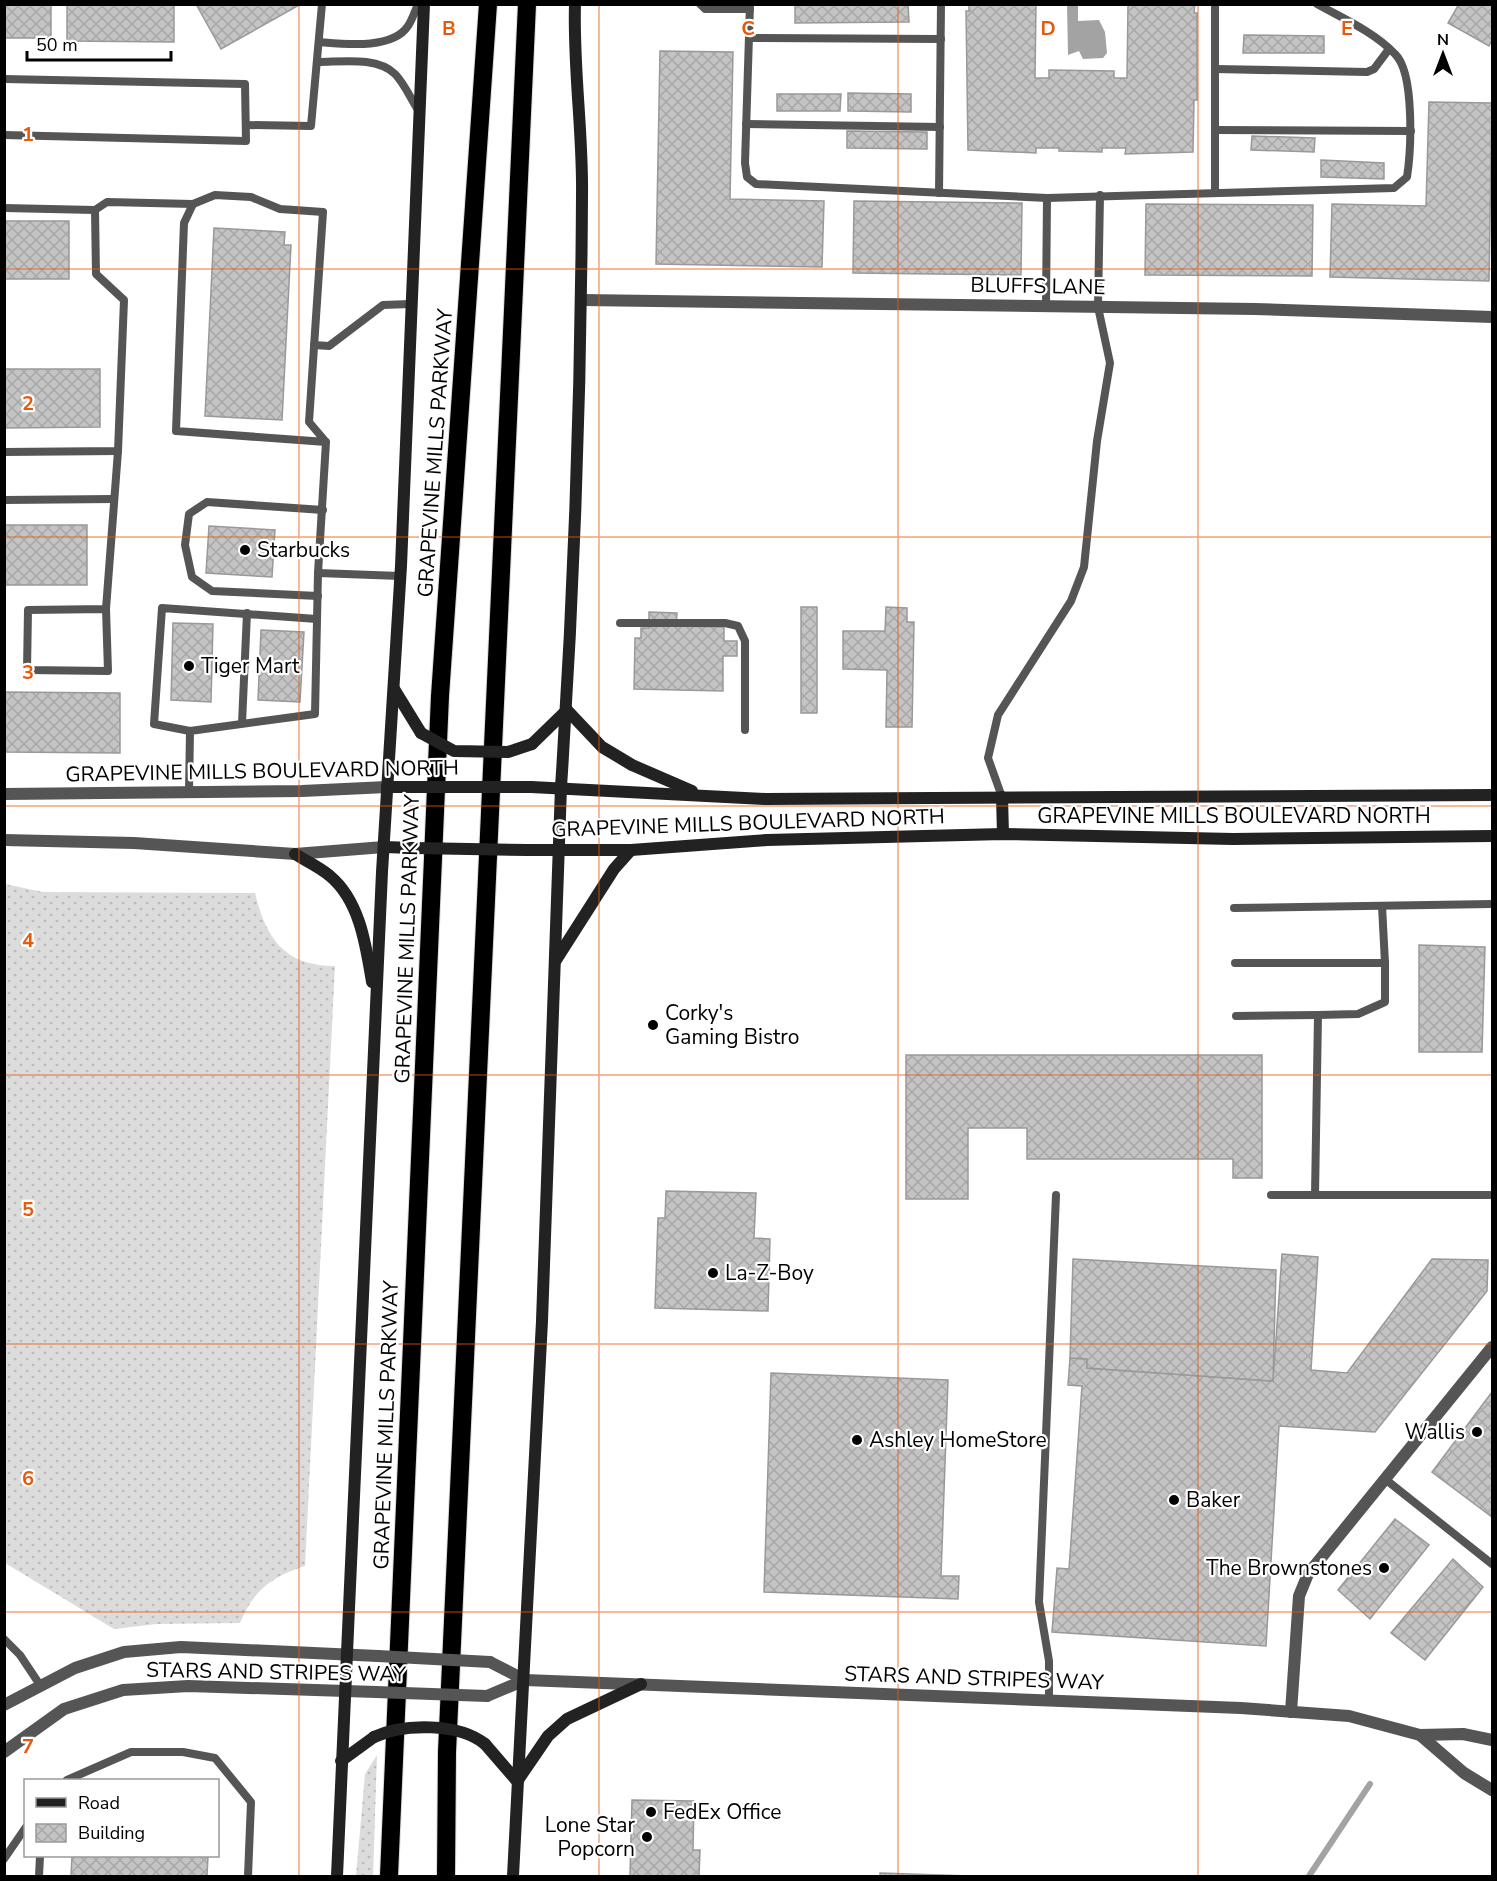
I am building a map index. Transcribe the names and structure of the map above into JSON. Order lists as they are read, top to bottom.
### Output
{
  "streets": {
    "highway": ["GRAPEVINE MILLS PARKWAY"],
    "main road": ["GRAPEVINE MILLS BOULEVARD NORTH"],
    "street": ["BLUFFS LANE", "STARS AND STRIPES WAY"]
  },
  "crossings": [
    ["GRAPEVINE MILLS PARKWAY", "GRAPEVINE MILLS BOULEVARD NORTH"],
    ["GRAPEVINE MILLS PARKWAY", "STARS AND STRIPES WAY"]
  ],
  "places": [
    "Starbucks",
    "Tiger Mart",
    "Corky's Gaming Bistro",
    "La-Z-Boy",
    "Wallis",
    "Ashley HomeStore",
    "Baker",
    "The Brownstones",
    "FedEx Office",
    "Lone Star Popcorn"
  ],
  "legend": ["Road", "Building"],
  "scale_bar": "50 m",
  "north": "top",
  "grid": {
    "columns": [
      "B",
      "C",
      "D",
      "E"
    ],
    "rows": [
      "1",
      "2",
      "3",
      "4",
      "5",
      "6",
      "7"
    ]
  }
}
